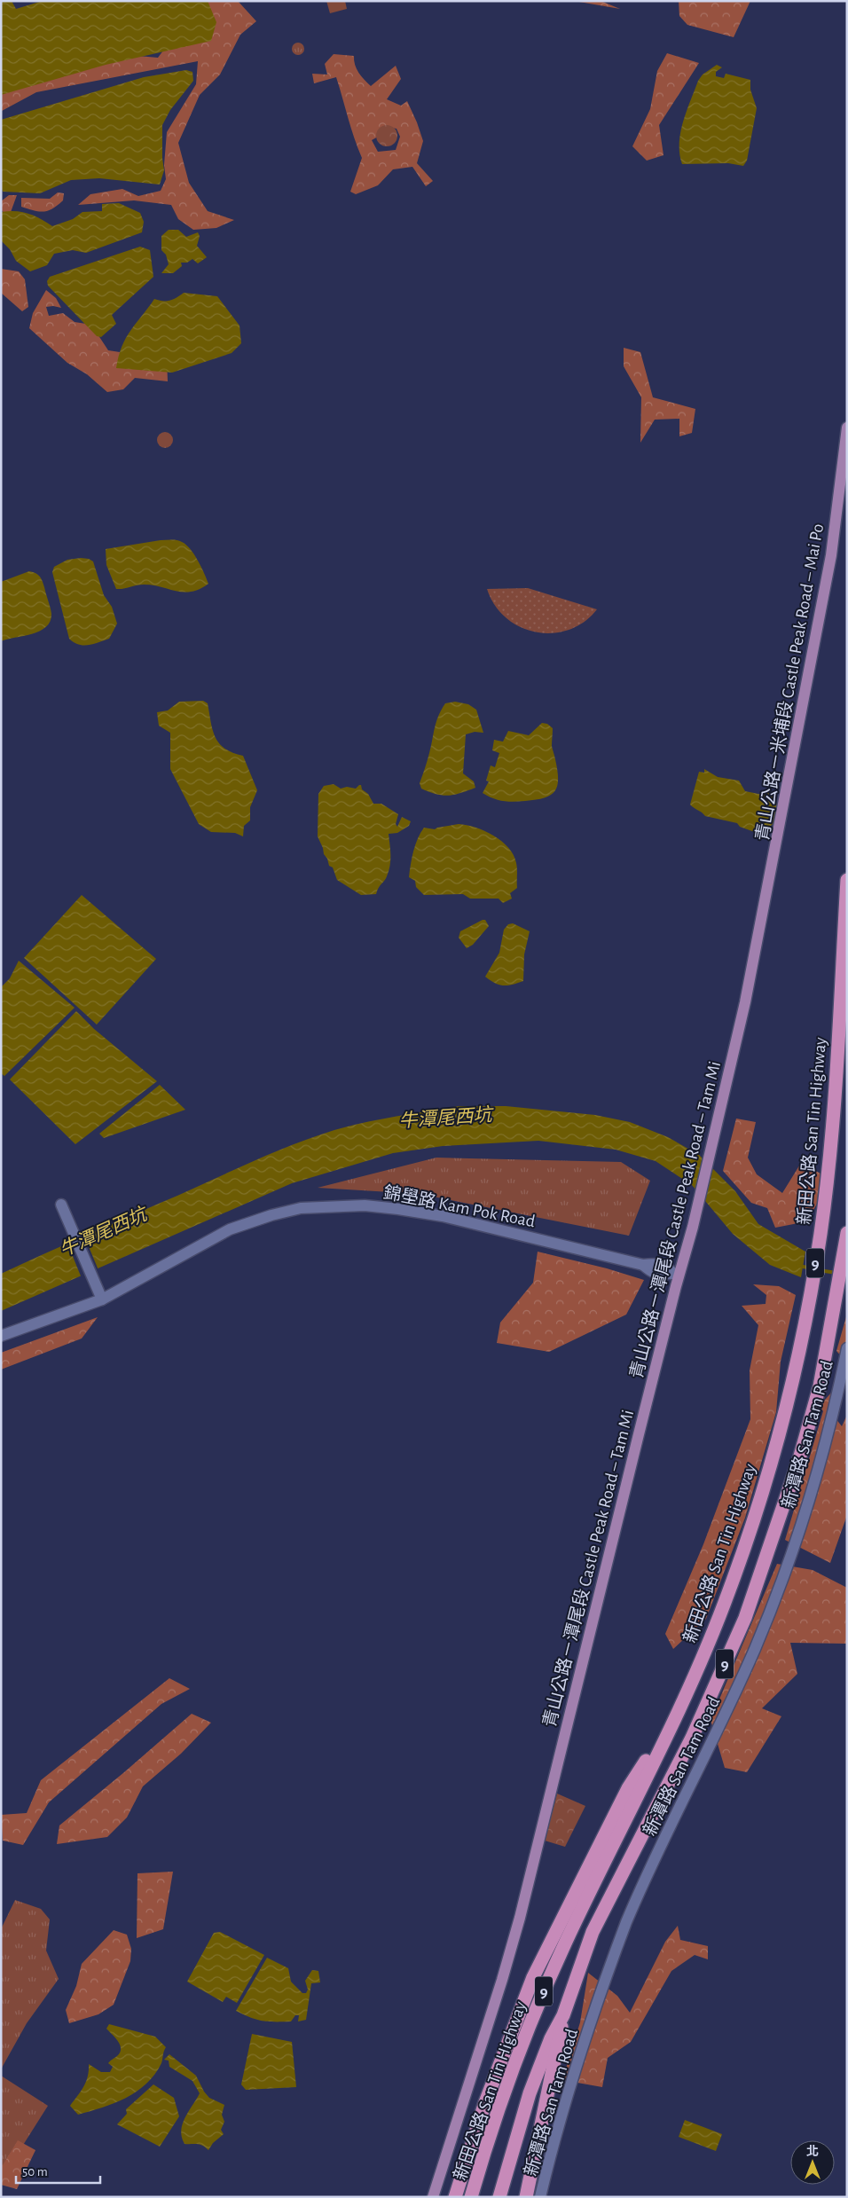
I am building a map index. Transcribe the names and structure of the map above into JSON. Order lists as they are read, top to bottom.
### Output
{
  "streets": {
    "highway": ["新田公路 San Tin Highway", "9"],
    "main road": ["青山公路－米埔段 Castle Peak Road – Mai Po", "青山公路－潭尾段 Castle Peak Road – Tam Mi"],
    "street": ["錦壆路 Kam Pok Road", "新潭路 San Tam Road"]
  },
  "crossings": [
    ["青山公路－米埔段 Castle Peak Road – Mai Po", "青山公路－潭尾段 Castle Peak Road – Tam Mi"],
    ["錦壆路 Kam Pok Road", "青山公路－潭尾段 Castle Peak Road – Tam Mi"]
  ],
  "water": ["牛潭尾西坑"],
  "scale_bar": "50 m",
  "north": "top"
}
